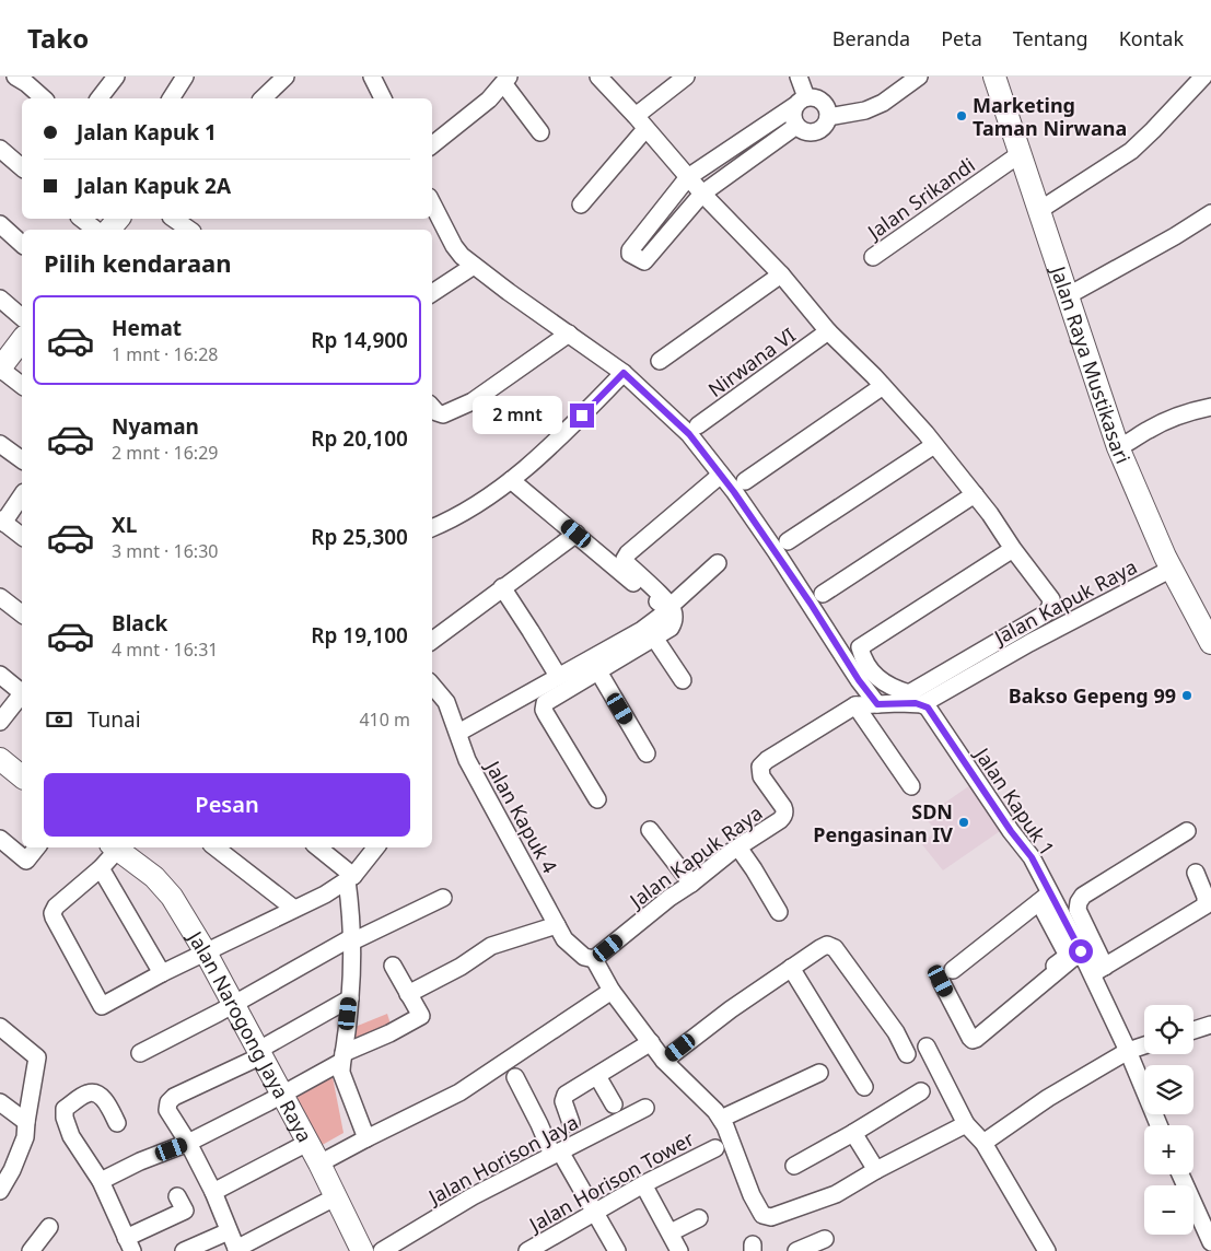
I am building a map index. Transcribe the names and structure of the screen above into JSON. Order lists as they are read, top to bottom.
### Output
{
  "streets": {
    "main road": ["Jalan Raya Mustikasari", "Jalan Narogong Jaya Raya"],
    "street": [
      "Jalan Srikandi",
      "Nirwana VI",
      "Jalan Kapuk Raya",
      "Jalan Kapuk 1",
      "Jalan Kapuk 4",
      "Jalan Horison Jaya",
      "Jalan Horison Tower"
    ]
  },
  "crossings": [
    ["Jalan Srikandi", "Jalan Raya Mustikasari"],
    ["Jalan Raya Mustikasari", "Jalan Kapuk Raya"],
    ["Jalan Kapuk Raya", "Jalan Kapuk 1"],
    ["Jalan Kapuk Raya", "Jalan Kapuk 4"]
  ],
  "places": ["Marketing Taman Nirwana", "Bakso Gepeng 99", "SDN Pengasinan IV"],
  "page": {
    "header": "Tako",
    "nav": [
      "Beranda",
      "Peta",
      "Tentang",
      "Kontak"
    ],
    "banner": ["Jalan Kapuk 1", "Jalan Kapuk 2A"],
    "heading": "Pilih kendaraan",
    "list": [
      {
        "name": "Hemat",
        "note": "1 mnt · 16:28",
        "value": "Rp 14,900"
      },
      {
        "name": "Nyaman",
        "note": "2 mnt · 16:29",
        "value": "Rp 20,100"
      },
      {
        "name": "XL",
        "note": "3 mnt · 16:30",
        "value": "Rp 25,300"
      },
      {
        "name": "Black",
        "note": "4 mnt · 16:31",
        "value": "Rp 19,100"
      }
    ],
    "bubble": "2 mnt",
    "pay": ["Tunai", "410 m"],
    "buttons": "Pesan",
    "map_buttons": ["+", "−"]
  }
}
